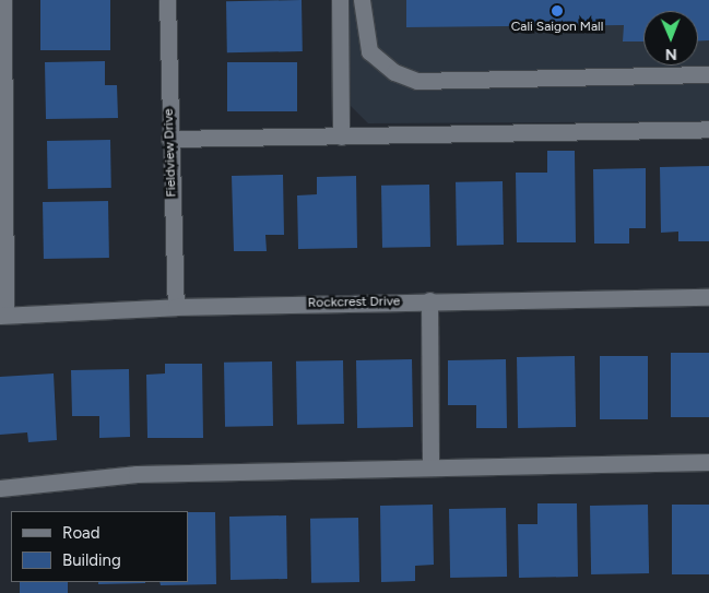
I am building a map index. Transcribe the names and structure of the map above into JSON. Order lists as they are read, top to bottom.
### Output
{
  "streets": {
    "street": ["Fieldview Drive", "Rockcrest Drive"]
  },
  "crossings": [
    ["Fieldview Drive", "Rockcrest Drive"]
  ],
  "places": ["Cali Saigon Mall"],
  "legend": ["Road", "Building"],
  "north": "bottom"
}
